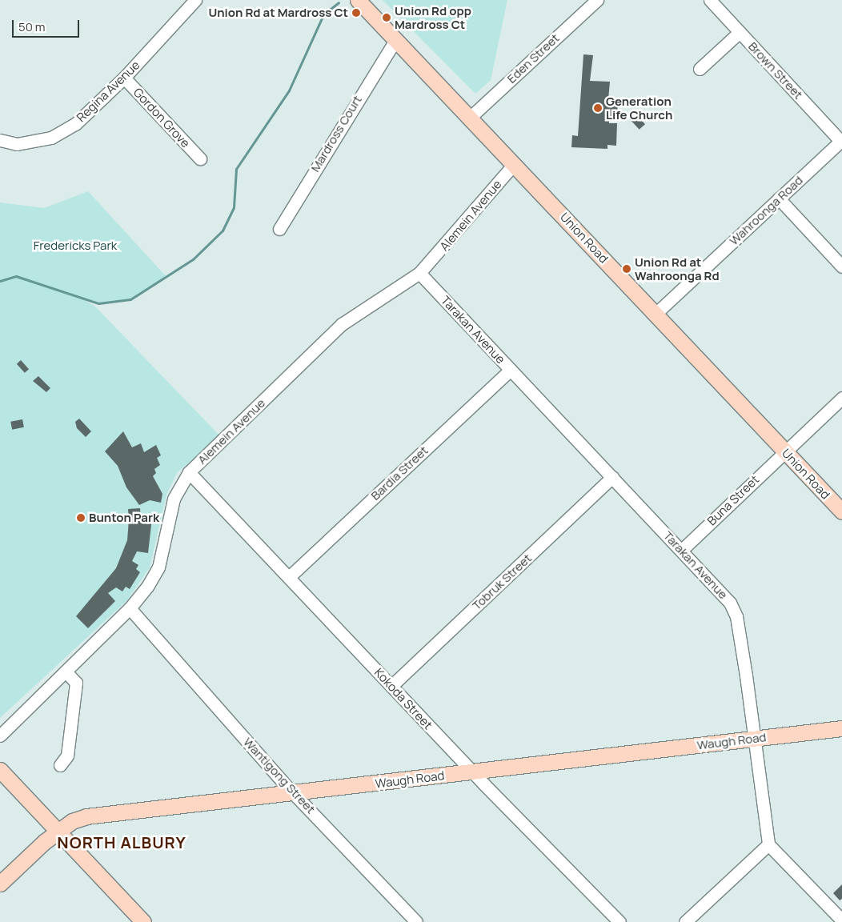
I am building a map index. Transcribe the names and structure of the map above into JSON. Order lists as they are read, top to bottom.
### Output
{
  "streets": {
    "main road": ["Union Road", "Waugh Road"],
    "street": [
      "Eden Street",
      "Brown Street",
      "Regina Avenue",
      "Gordon Grove",
      "Mardross Court",
      "Wahroonga Road",
      "Alemein Avenue",
      "Tarakan Avenue",
      "Bardia Street",
      "Buna Street",
      "Tobruk Street",
      "Kokoda Street",
      "Wantigong Street"
    ]
  },
  "crossings": [
    ["Eden Street", "Union Road"],
    ["Brown Street", "Wahroonga Road"],
    ["Regina Avenue", "Gordon Grove"],
    ["Mardross Court", "Union Road"],
    ["Wahroonga Road", "Union Road"],
    ["Alemein Avenue", "Union Road"],
    ["Alemein Avenue", "Tarakan Avenue"],
    ["Alemein Avenue", "Kokoda Street"],
    ["Alemein Avenue", "Wantigong Street"],
    ["Union Road", "Buna Street"],
    ["Tarakan Avenue", "Bardia Street"],
    ["Tarakan Avenue", "Buna Street"],
    ["Tarakan Avenue", "Tobruk Street"],
    ["Tarakan Avenue", "Waugh Road"],
    ["Bardia Street", "Kokoda Street"],
    ["Tobruk Street", "Kokoda Street"],
    ["Kokoda Street", "Waugh Road"],
    ["Waugh Road", "Wantigong Street"]
  ],
  "districts": ["NORTH ALBURY"],
  "parks": ["Fredericks Park"],
  "places": [
    "Union Rd at Mardross Ct",
    "Union Rd opp Mardross Ct",
    "Generation Life Church",
    "Union Rd at Wahroonga Rd",
    "Bunton Park"
  ],
  "scale_bar": "50 m"
}
